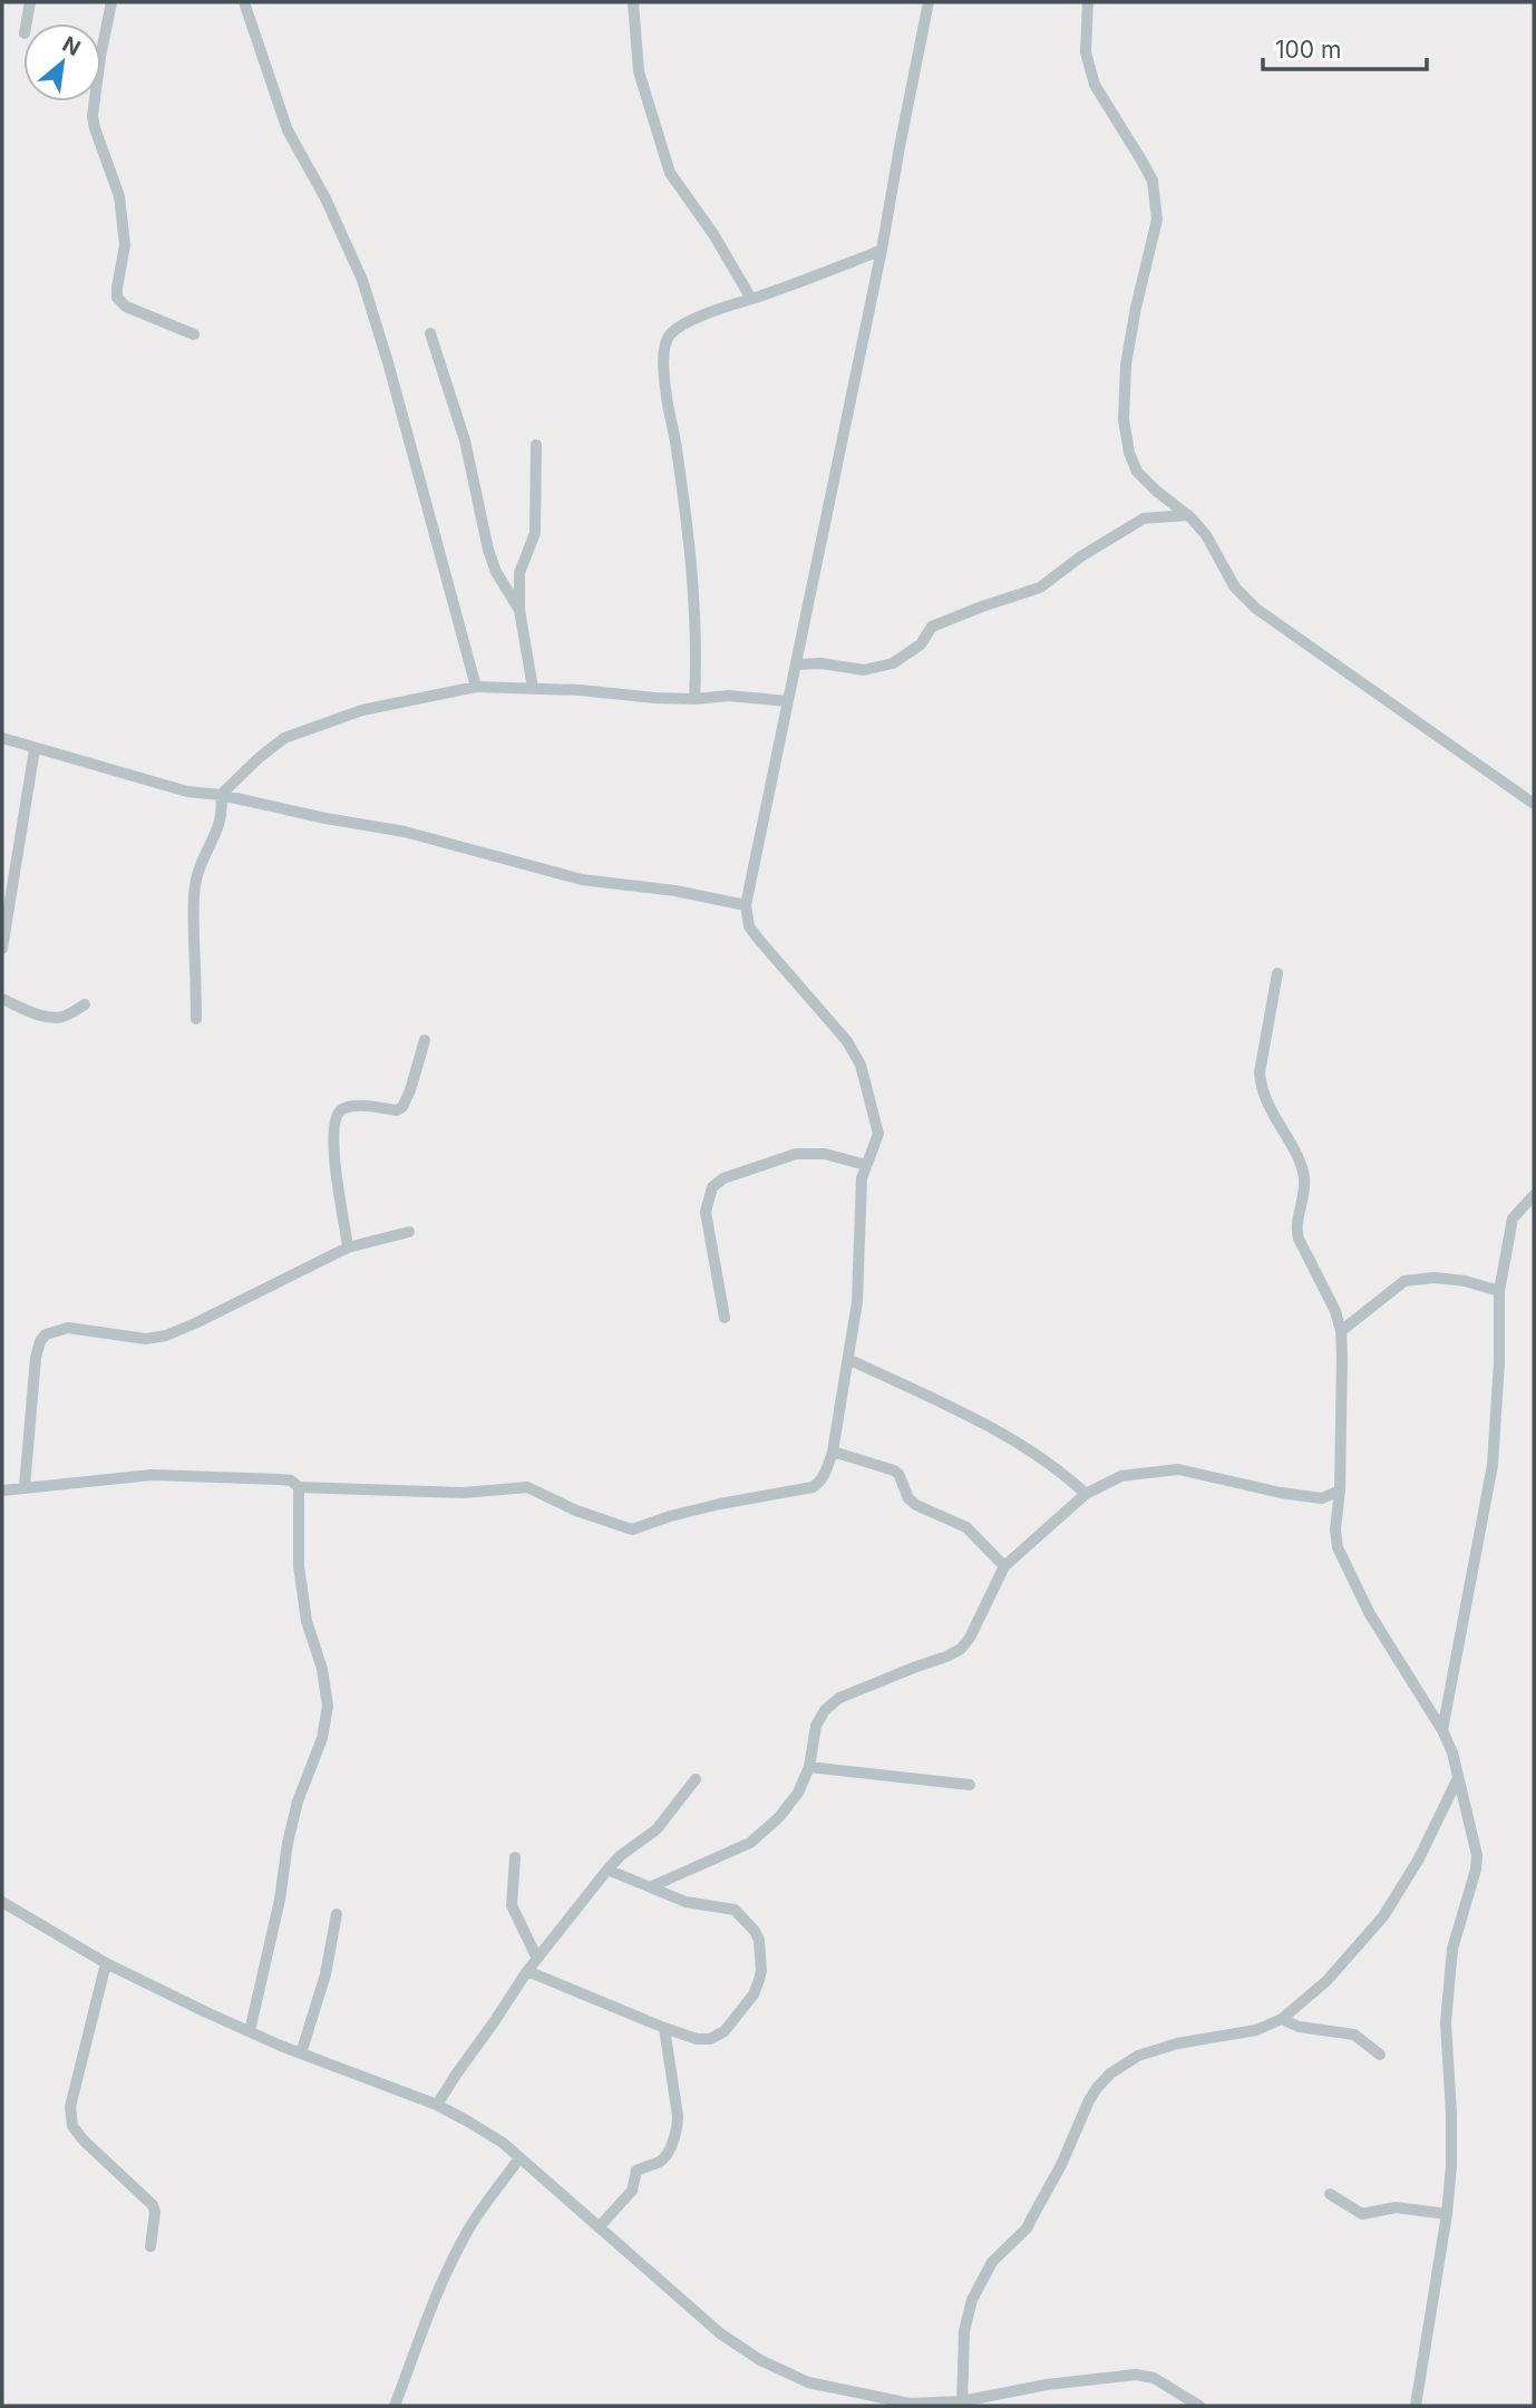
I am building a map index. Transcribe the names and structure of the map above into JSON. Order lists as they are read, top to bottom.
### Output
{
  "scale_bar": "100 m",
  "north": "top right"
}
